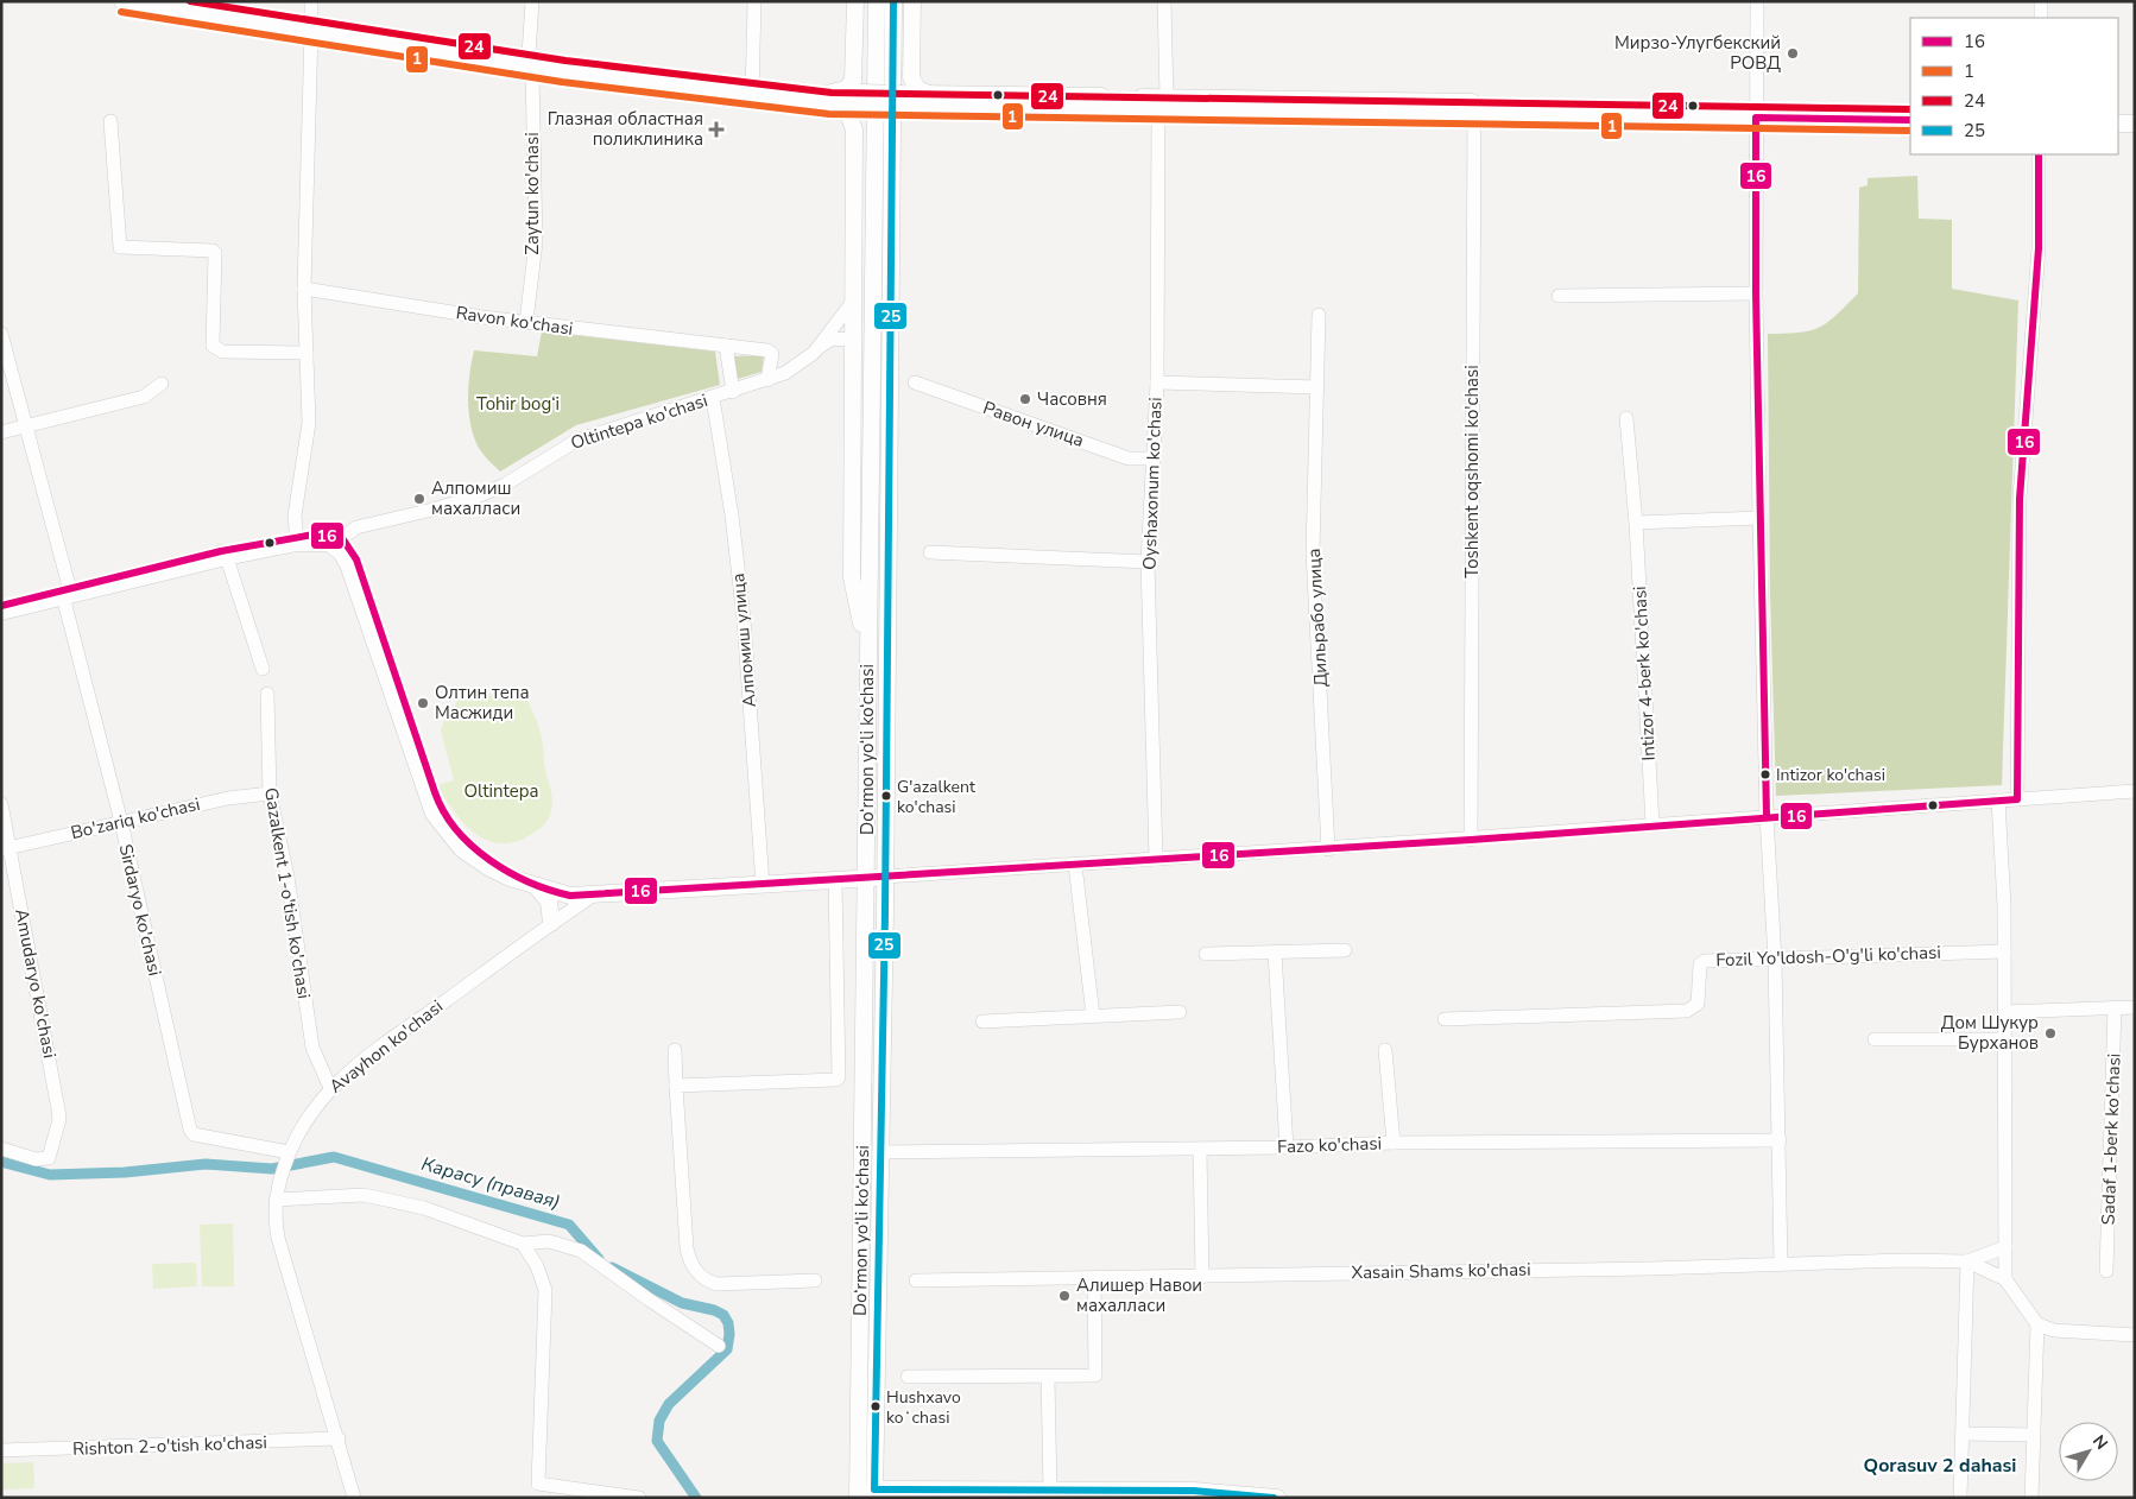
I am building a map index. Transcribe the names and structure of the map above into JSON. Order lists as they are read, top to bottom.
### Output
{
  "streets": {
    "main road": ["Do‘rmon yo‘li ko‘chasi"],
    "street": [
      "Zaytun ko'chasi",
      "Ravon ko'chasi",
      "Oltintepa ko'chasi",
      "Равон улица",
      "Toshkent oqshomi ko'chasi",
      "Oyshaxonum ko'chasi",
      "Дильрабо улица",
      "Алпомиш улица",
      "Intizor 4-berk ko'chasi",
      "Bo'zariq ko'chasi",
      "Gazalkent 1-o'tish ko'chasi",
      "Sirdaryo ko'chasi",
      "Fozil Yo'ldosh-O'g'li ko'chasi",
      "Amudaryo ko'chasi",
      "Avayhon ko'chasi",
      "Sadaf 1-berk ko'chasi",
      "Fazo ko'chasi",
      "Xasain Shams ko'chasi",
      "Rishton 2-o'tish ko'chasi"
    ]
  },
  "crossings": [
    ["Zaytun ko'chasi", "Ravon ko'chasi"],
    ["Ravon ko'chasi", "Oltintepa ko'chasi"],
    ["Oltintepa ko'chasi", "Алпомиш улица"],
    ["Равон улица", "Oyshaxonum ko'chasi"],
    ["Do‘rmon yo‘li ko‘chasi", "Fazo ko'chasi"],
    ["Bo'zariq ko'chasi", "Gazalkent 1-o'tish ko'chasi"],
    ["Bo'zariq ko'chasi", "Sirdaryo ko'chasi"],
    ["Bo'zariq ko'chasi", "Amudaryo ko'chasi"],
    ["Gazalkent 1-o'tish ko'chasi", "Avayhon ko'chasi"],
    ["Sirdaryo ko'chasi", "Avayhon ko'chasi"],
    ["Avayhon ko'chasi", "Rishton 2-o'tish ko'chasi"]
  ],
  "districts": ["Qorasuv 2 dahasi"],
  "water": ["Карасу (правая)"],
  "parks": ["Tohir bog‘i", "Oltintepa"],
  "places": {
    "other": [
      "Мирзо-Улугбекский РОВД",
      "Часовня",
      "Алпомиш махалласи",
      "Олтин тепа Масжиди",
      "Intizor ko'chasi",
      "G'azalkent ko'chasi",
      "Дом Шукур Бурханов",
      "Алишер Навои махалласи",
      "Hushxavo koʻchasi"
    ],
    "health": ["Глазная областная поликлиника"]
  },
  "lines": [
    "transit line 24",
    "transit line 25",
    "transit line 1",
    "transit line 16"
  ],
  "legend": [
    "16",
    "1",
    "24",
    "25"
  ],
  "north": "top right"
}
